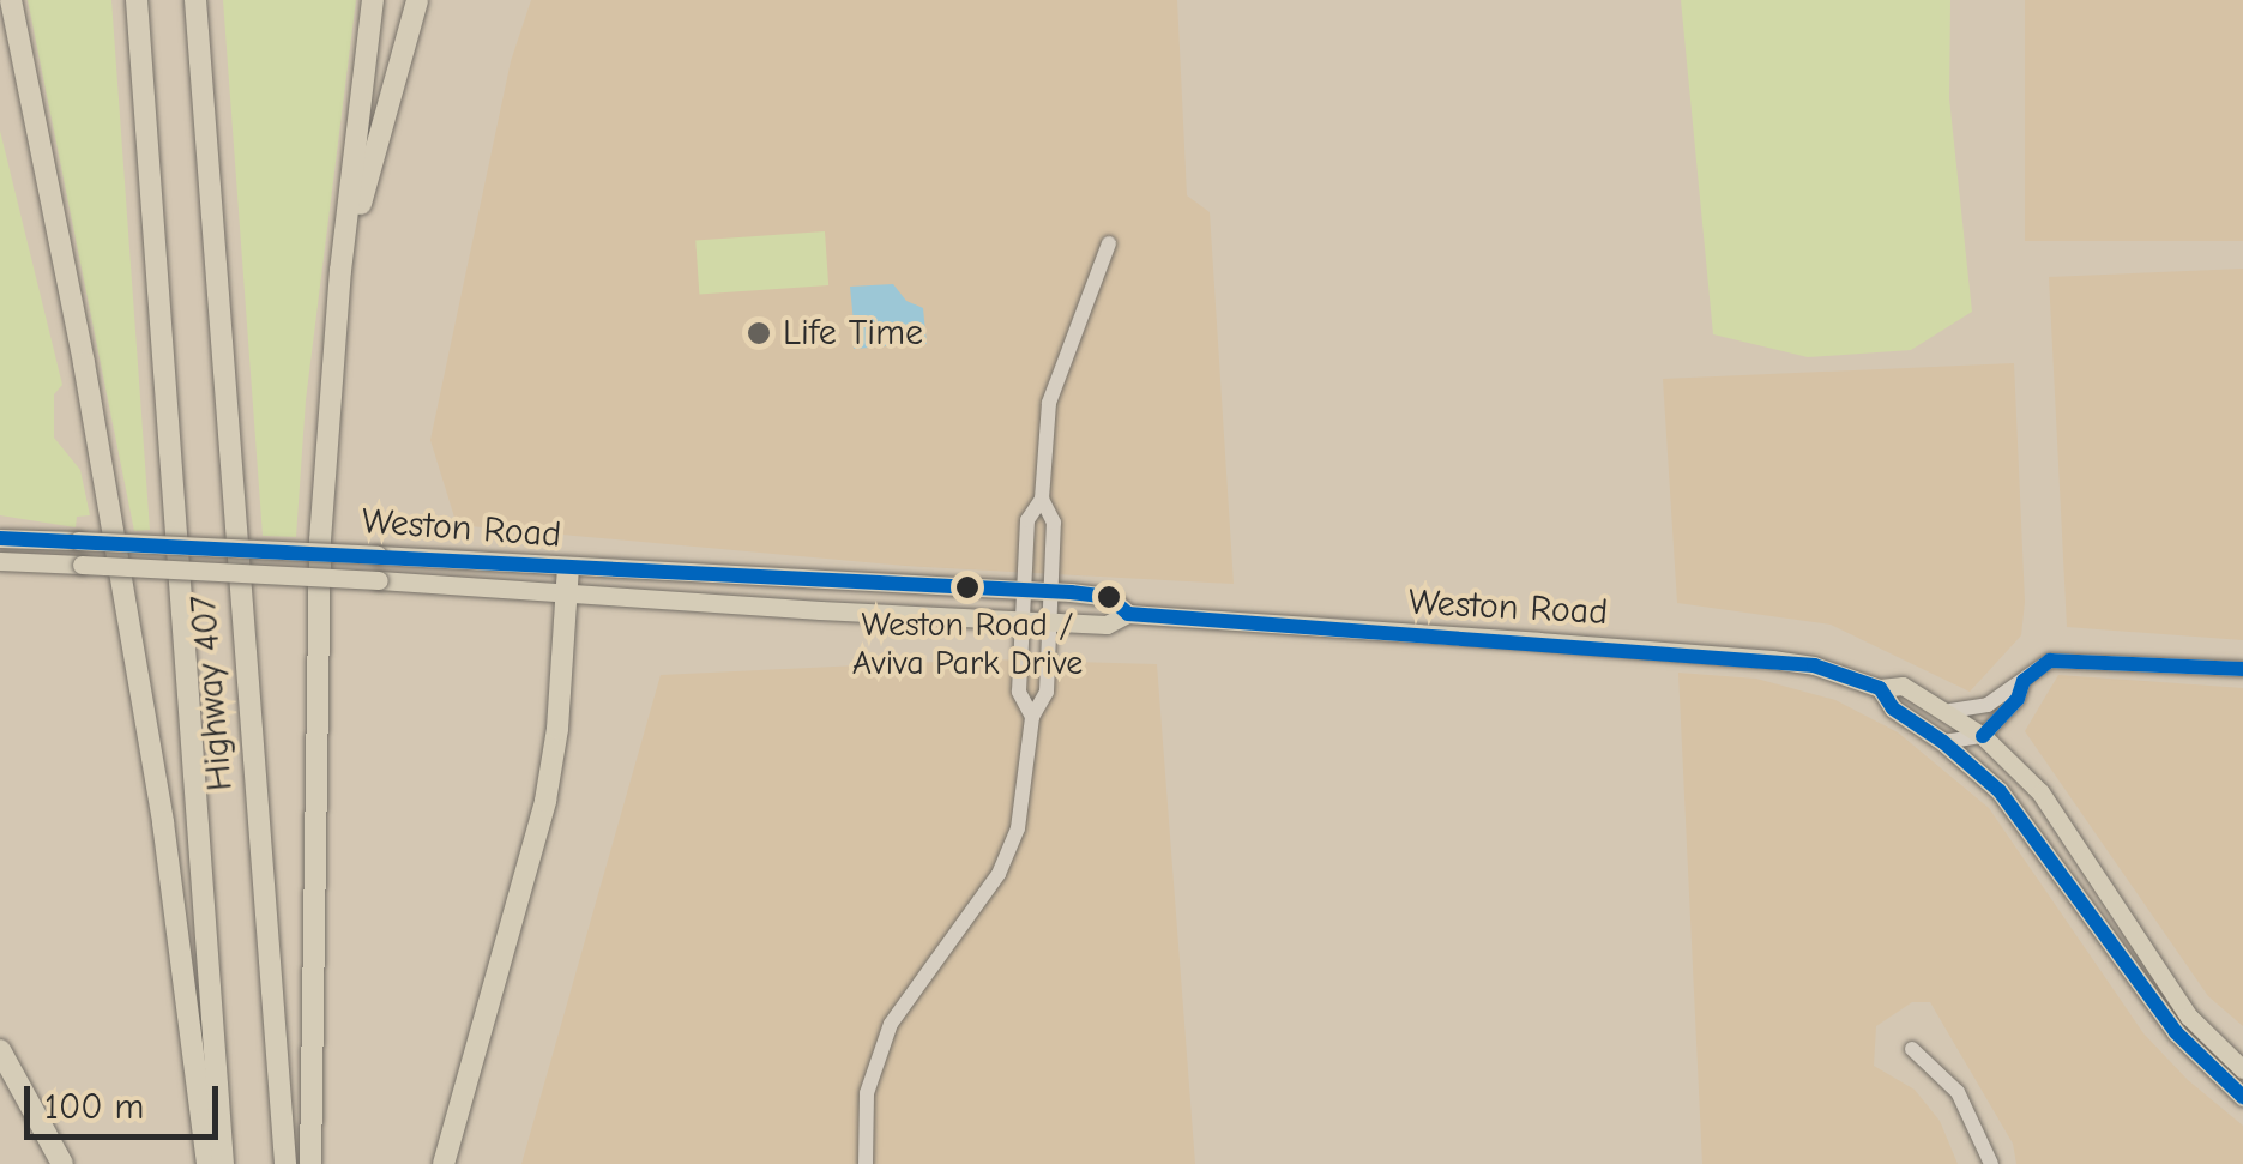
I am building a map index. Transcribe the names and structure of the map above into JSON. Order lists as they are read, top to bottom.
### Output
{
  "streets": {
    "highway": ["Highway 407"],
    "main road": ["Weston Road"]
  },
  "places": ["Life Time", "Weston Road / Aviva Park Drive"],
  "scale_bar": "100 m"
}
